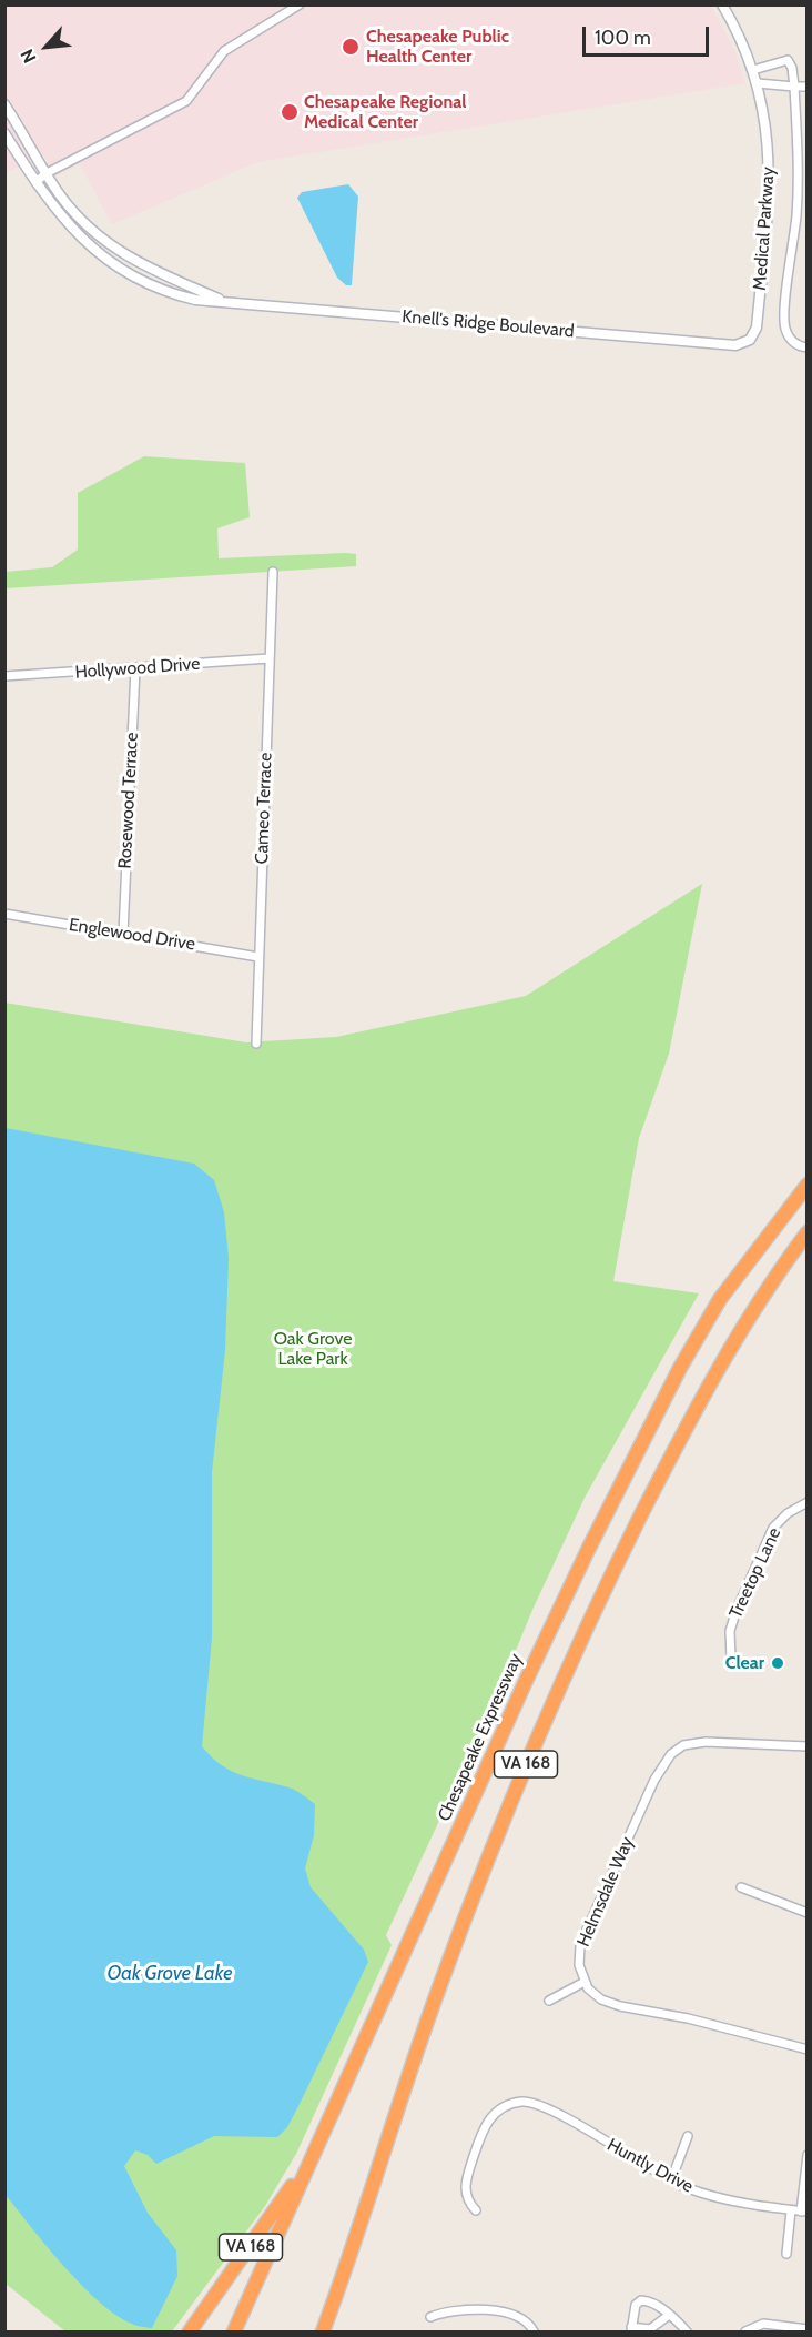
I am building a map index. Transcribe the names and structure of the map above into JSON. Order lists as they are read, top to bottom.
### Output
{
  "streets": {
    "highway": ["Chesapeake Expressway", "VA 168"],
    "street": [
      "Medical Parkway",
      "Knell's Ridge Boulevard",
      "Hollywood Drive",
      "Rosewood Terrace",
      "Cameo Terrace",
      "Englewood Drive",
      "Treetop Lane",
      "Helmsdale Way",
      "Huntly Drive"
    ]
  },
  "crossings": [
    ["Medical Parkway", "Knell's Ridge Boulevard"],
    ["Hollywood Drive", "Rosewood Terrace"],
    ["Hollywood Drive", "Cameo Terrace"],
    ["Rosewood Terrace", "Englewood Drive"],
    ["Cameo Terrace", "Englewood Drive"],
    ["Chesapeake Expressway", "VA 168"]
  ],
  "water": ["Oak Grove Lake"],
  "parks": ["Oak Grove Lake Park"],
  "places": ["Chesapeake Public Health Center", "Chesapeake Regional Medical Center", "Clear"],
  "scale_bar": "100 m",
  "north": "bottom left"
}
